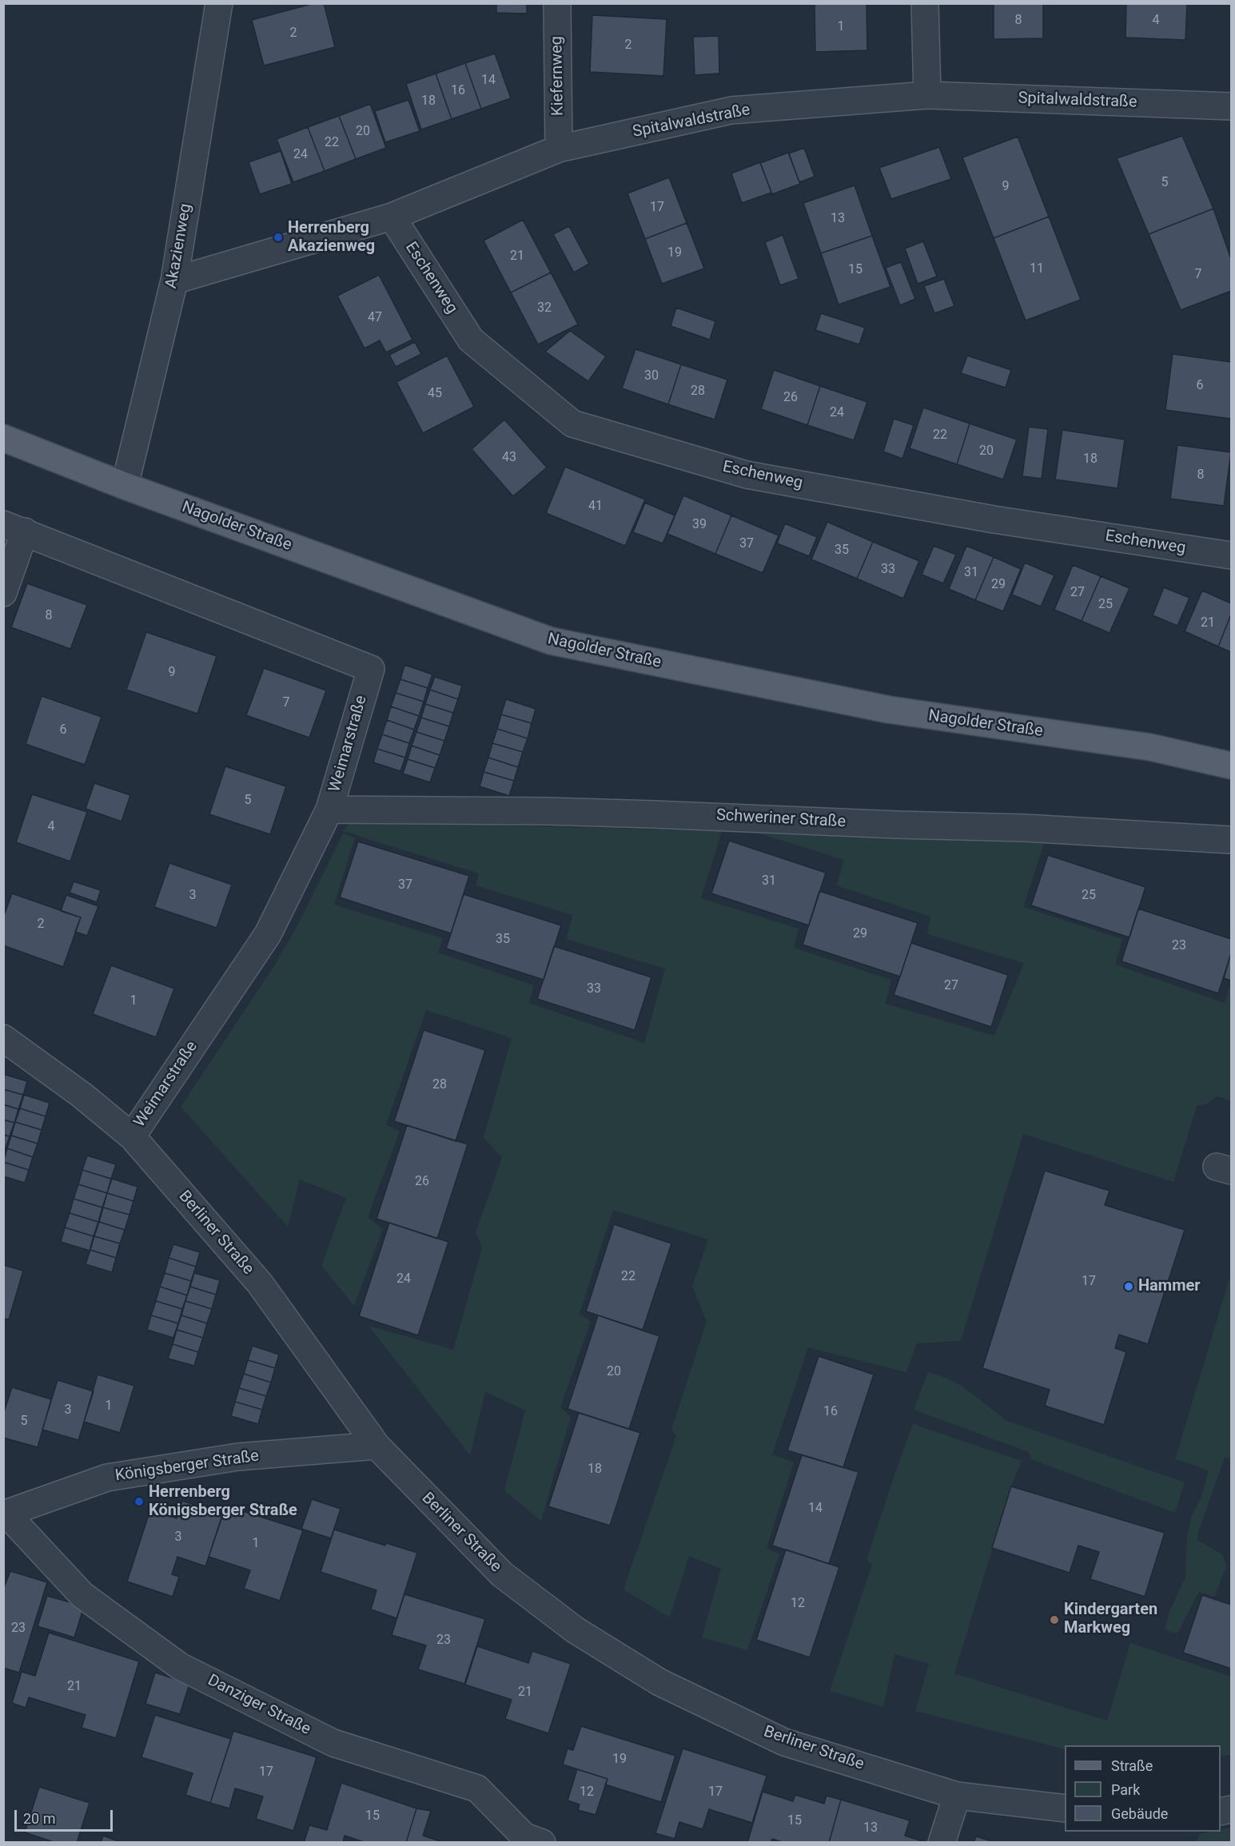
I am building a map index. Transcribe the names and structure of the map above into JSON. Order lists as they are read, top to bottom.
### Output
{
  "streets": {
    "main road": ["Nagolder Straße"],
    "street": [
      "Kiefernweg",
      "Spitalwaldstraße",
      "Akazienweg",
      "Eschenweg",
      "Weimarstraße",
      "Schweriner Straße",
      "Berliner Straße",
      "Königsberger Straße",
      "Danziger Straße"
    ]
  },
  "crossings": [
    ["Kiefernweg", "Spitalwaldstraße"],
    ["Spitalwaldstraße", "Akazienweg"],
    ["Spitalwaldstraße", "Eschenweg"],
    ["Akazienweg", "Nagolder Straße"],
    ["Weimarstraße", "Schweriner Straße"],
    ["Weimarstraße", "Berliner Straße"],
    ["Berliner Straße", "Königsberger Straße"],
    ["Königsberger Straße", "Danziger Straße"]
  ],
  "places": [
    "Herrenberg Akazienweg",
    "Hammer",
    "Herrenberg Königsberger Straße",
    "Kindergarten Markweg"
  ],
  "house_numbers": [
    "8",
    "4",
    "1",
    "2",
    "2",
    "14",
    "16",
    "18",
    "20",
    "22",
    "24",
    "5",
    "9",
    "17",
    "13",
    "19",
    "21",
    "11",
    "15",
    "7",
    "32",
    "47",
    "30",
    "6",
    "28",
    "45",
    "26",
    "24",
    "22",
    "20",
    "43",
    "18",
    "8",
    "41",
    "39",
    "37",
    "35",
    "33",
    "31",
    "29",
    "27",
    "25",
    "8",
    "21",
    "9",
    "7",
    "6",
    "5",
    "4",
    "31",
    "37",
    "3",
    "25",
    "2",
    "29",
    "35",
    "23",
    "27",
    "33",
    "1",
    "28",
    "26",
    "22",
    "24",
    "17",
    "20",
    "1",
    "3",
    "16",
    "5",
    "18",
    "14",
    "3",
    "1",
    "12",
    "23",
    "23",
    "21",
    "21",
    "19",
    "17",
    "12",
    "17",
    "15",
    "15",
    "13"
  ],
  "legend": ["Straße", "Park", "Gebäude"],
  "scale_bar": "20 m"
}
